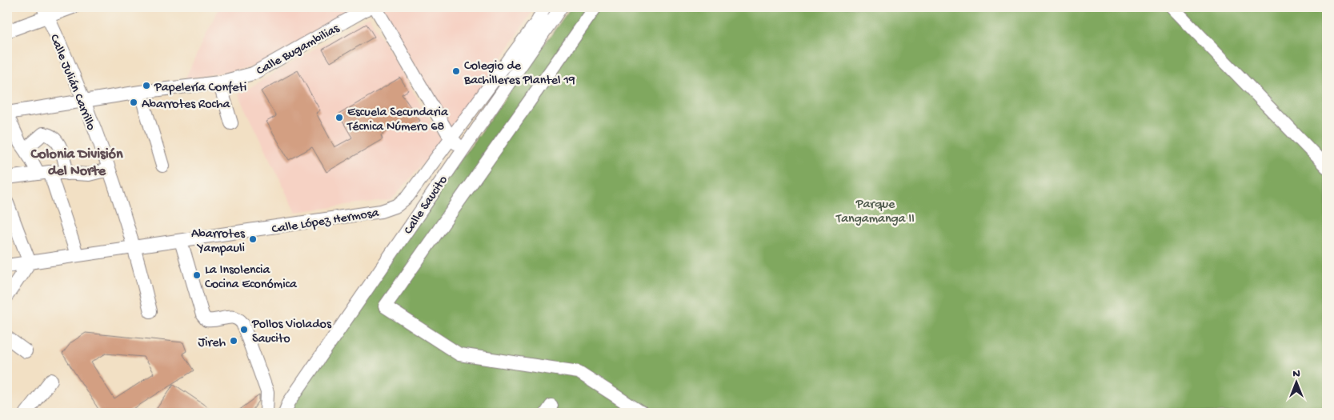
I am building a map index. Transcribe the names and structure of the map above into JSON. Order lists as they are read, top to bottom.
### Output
{
  "streets": {
    "street": [
      "Calle Bugambilias",
      "Calle Julián Carrillo",
      "Calle Saucito",
      "Calle López Hermosa"
    ]
  },
  "crossings": [
    ["Calle Bugambilias", "Calle Julián Carrillo"],
    ["Calle Julián Carrillo", "Calle López Hermosa"]
  ],
  "districts": ["Colonia División del Norte"],
  "parks": ["Parque Tangamanga II"],
  "places": [
    "Colegio de Bachilleres Plantel 19",
    "Papelería Confeti",
    "Abarrotes Rocha",
    "Escuela Secundaria Técnica Número 68",
    "Abarrotes Yampauli",
    "La Insolencia Cocina Económica",
    "Pollos Violados Saucito",
    "Jireh"
  ],
  "north": "top"
}
